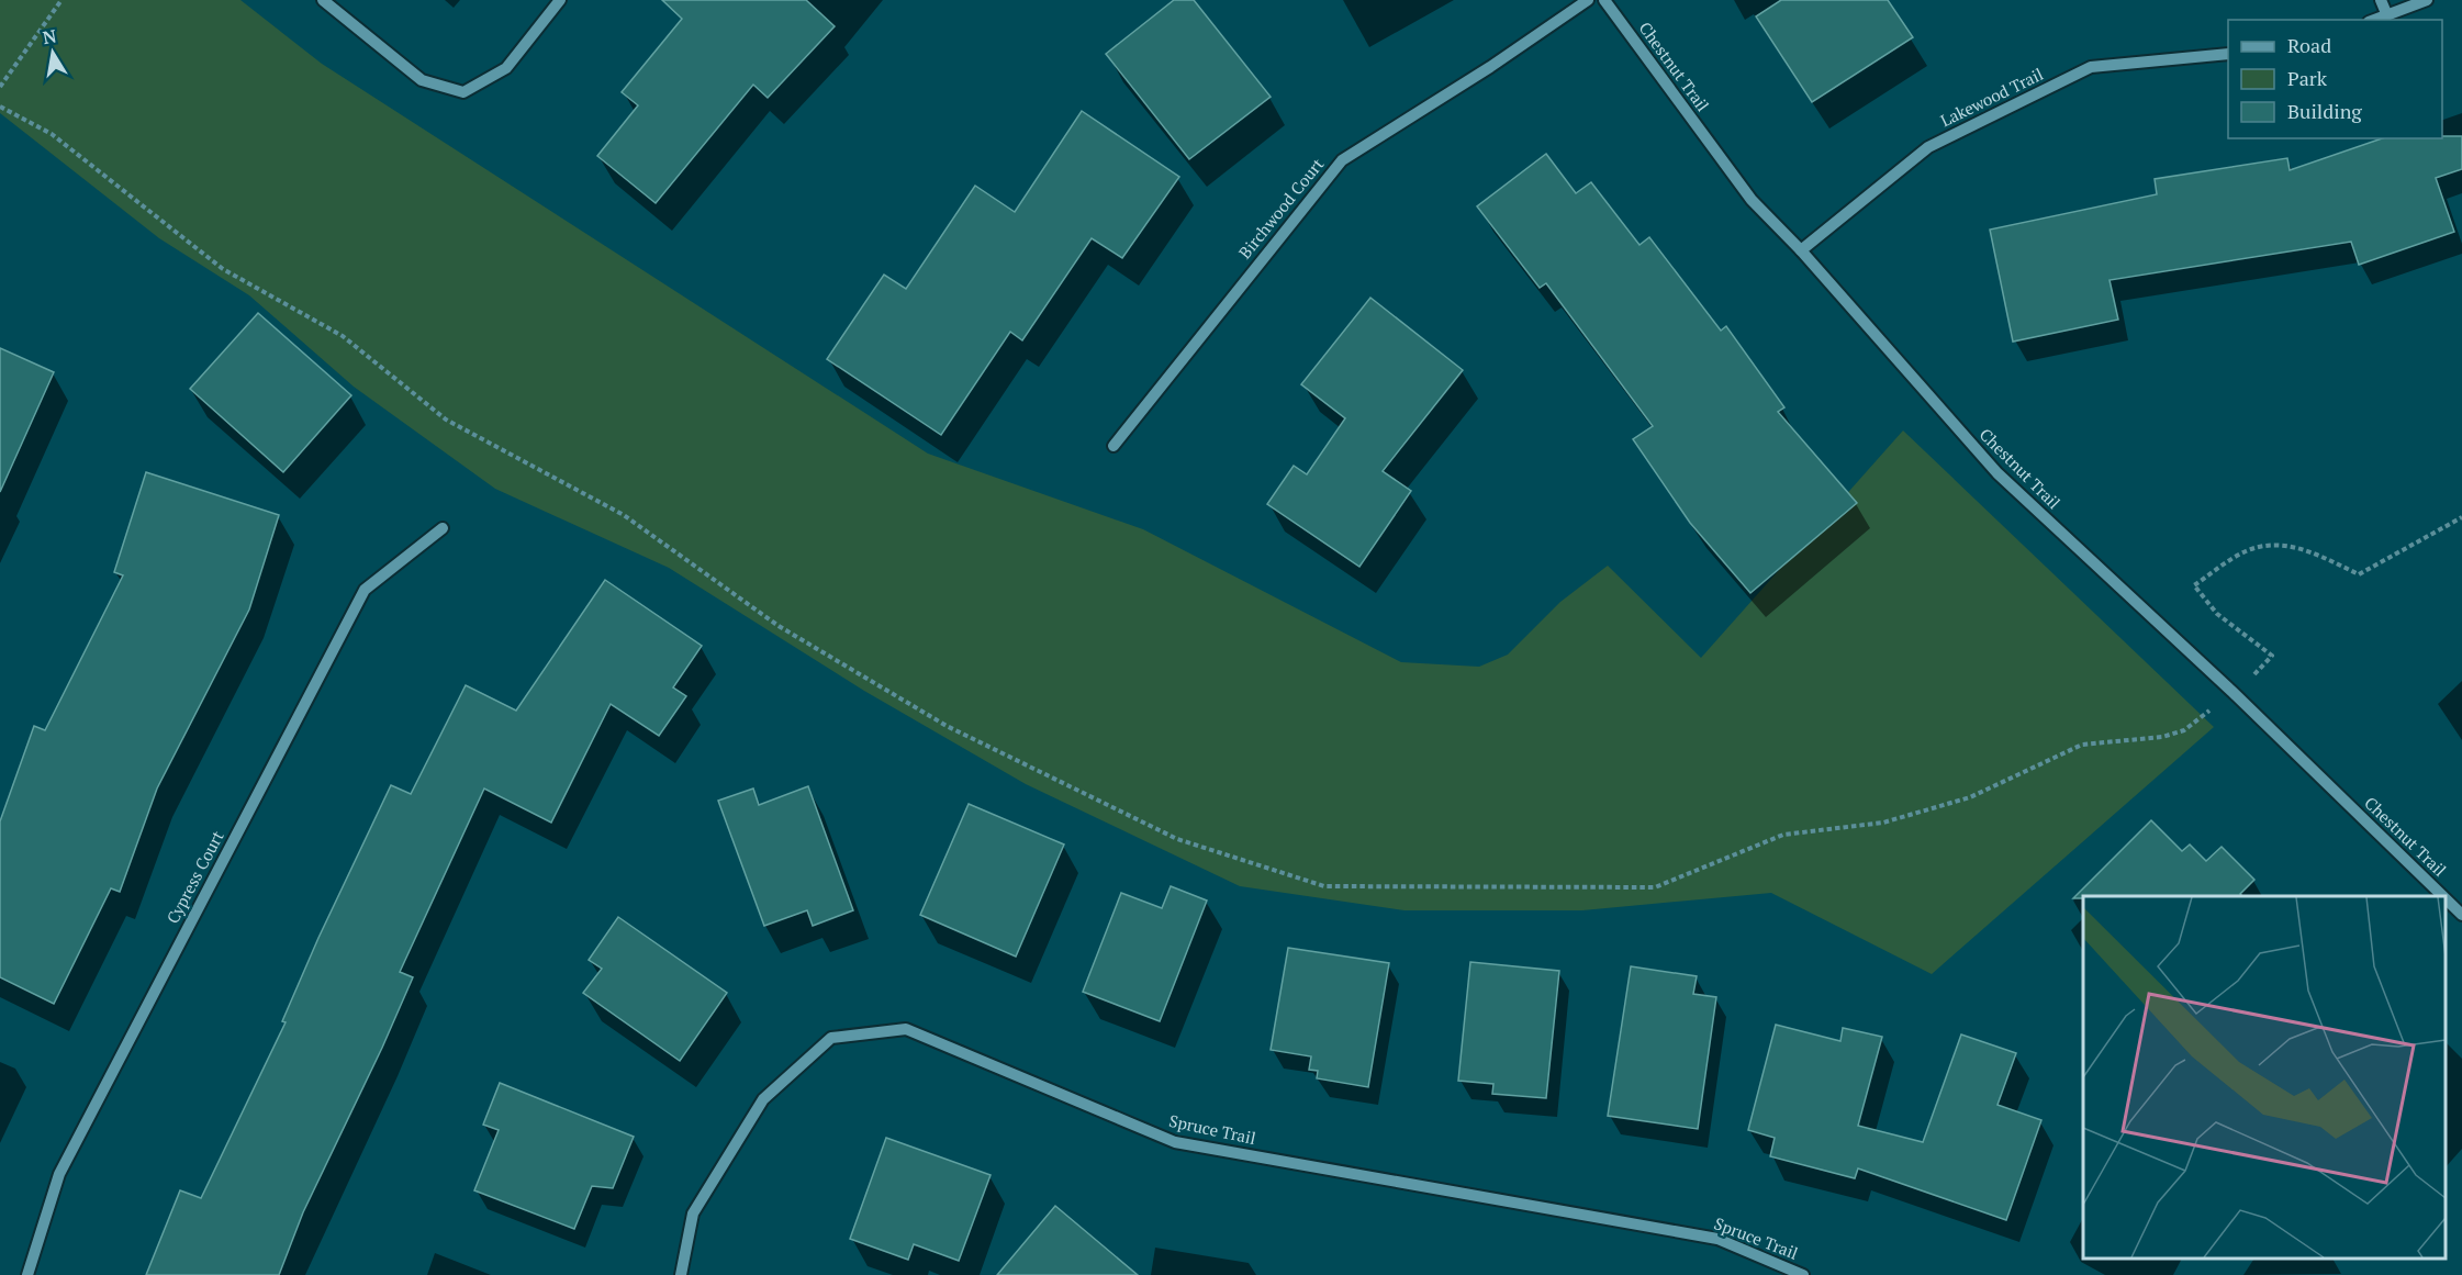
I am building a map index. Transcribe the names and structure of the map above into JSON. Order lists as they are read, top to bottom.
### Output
{
  "streets": {
    "street": [
      "Chestnut Trail",
      "Lakewood Trail",
      "Birchwood Court",
      "Cypress Court",
      "Spruce Trail"
    ]
  },
  "crossings": [
    ["Chestnut Trail", "Lakewood Trail"]
  ],
  "legend": ["Road", "Park", "Building"],
  "north": "top"
}
